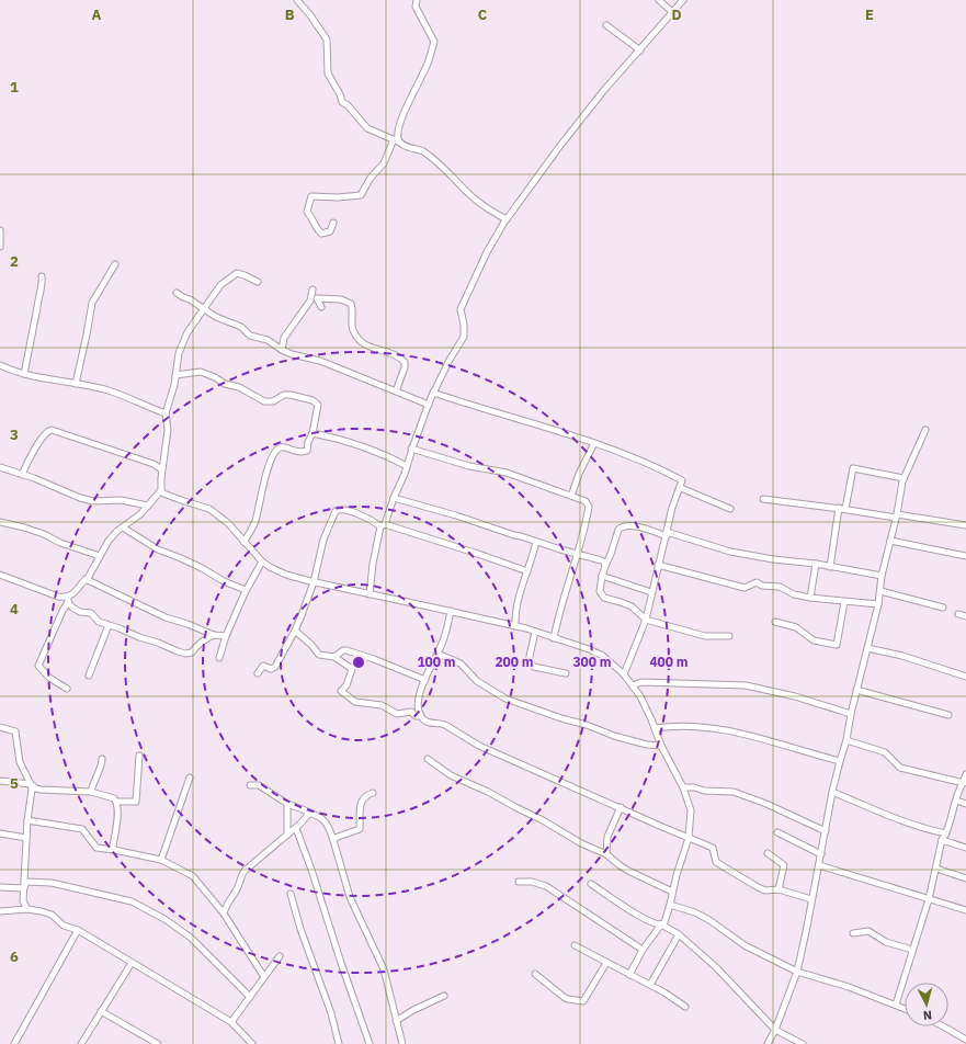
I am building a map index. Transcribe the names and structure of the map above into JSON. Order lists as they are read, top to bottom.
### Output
{
  "north": "bottom",
  "grid": {
    "columns": [
      "A",
      "B",
      "C",
      "D",
      "E"
    ],
    "rows": [
      "1",
      "2",
      "3",
      "4",
      "5",
      "6"
    ]
  },
  "rings": [
    "100 m",
    "200 m",
    "300 m",
    "400 m"
  ]
}
